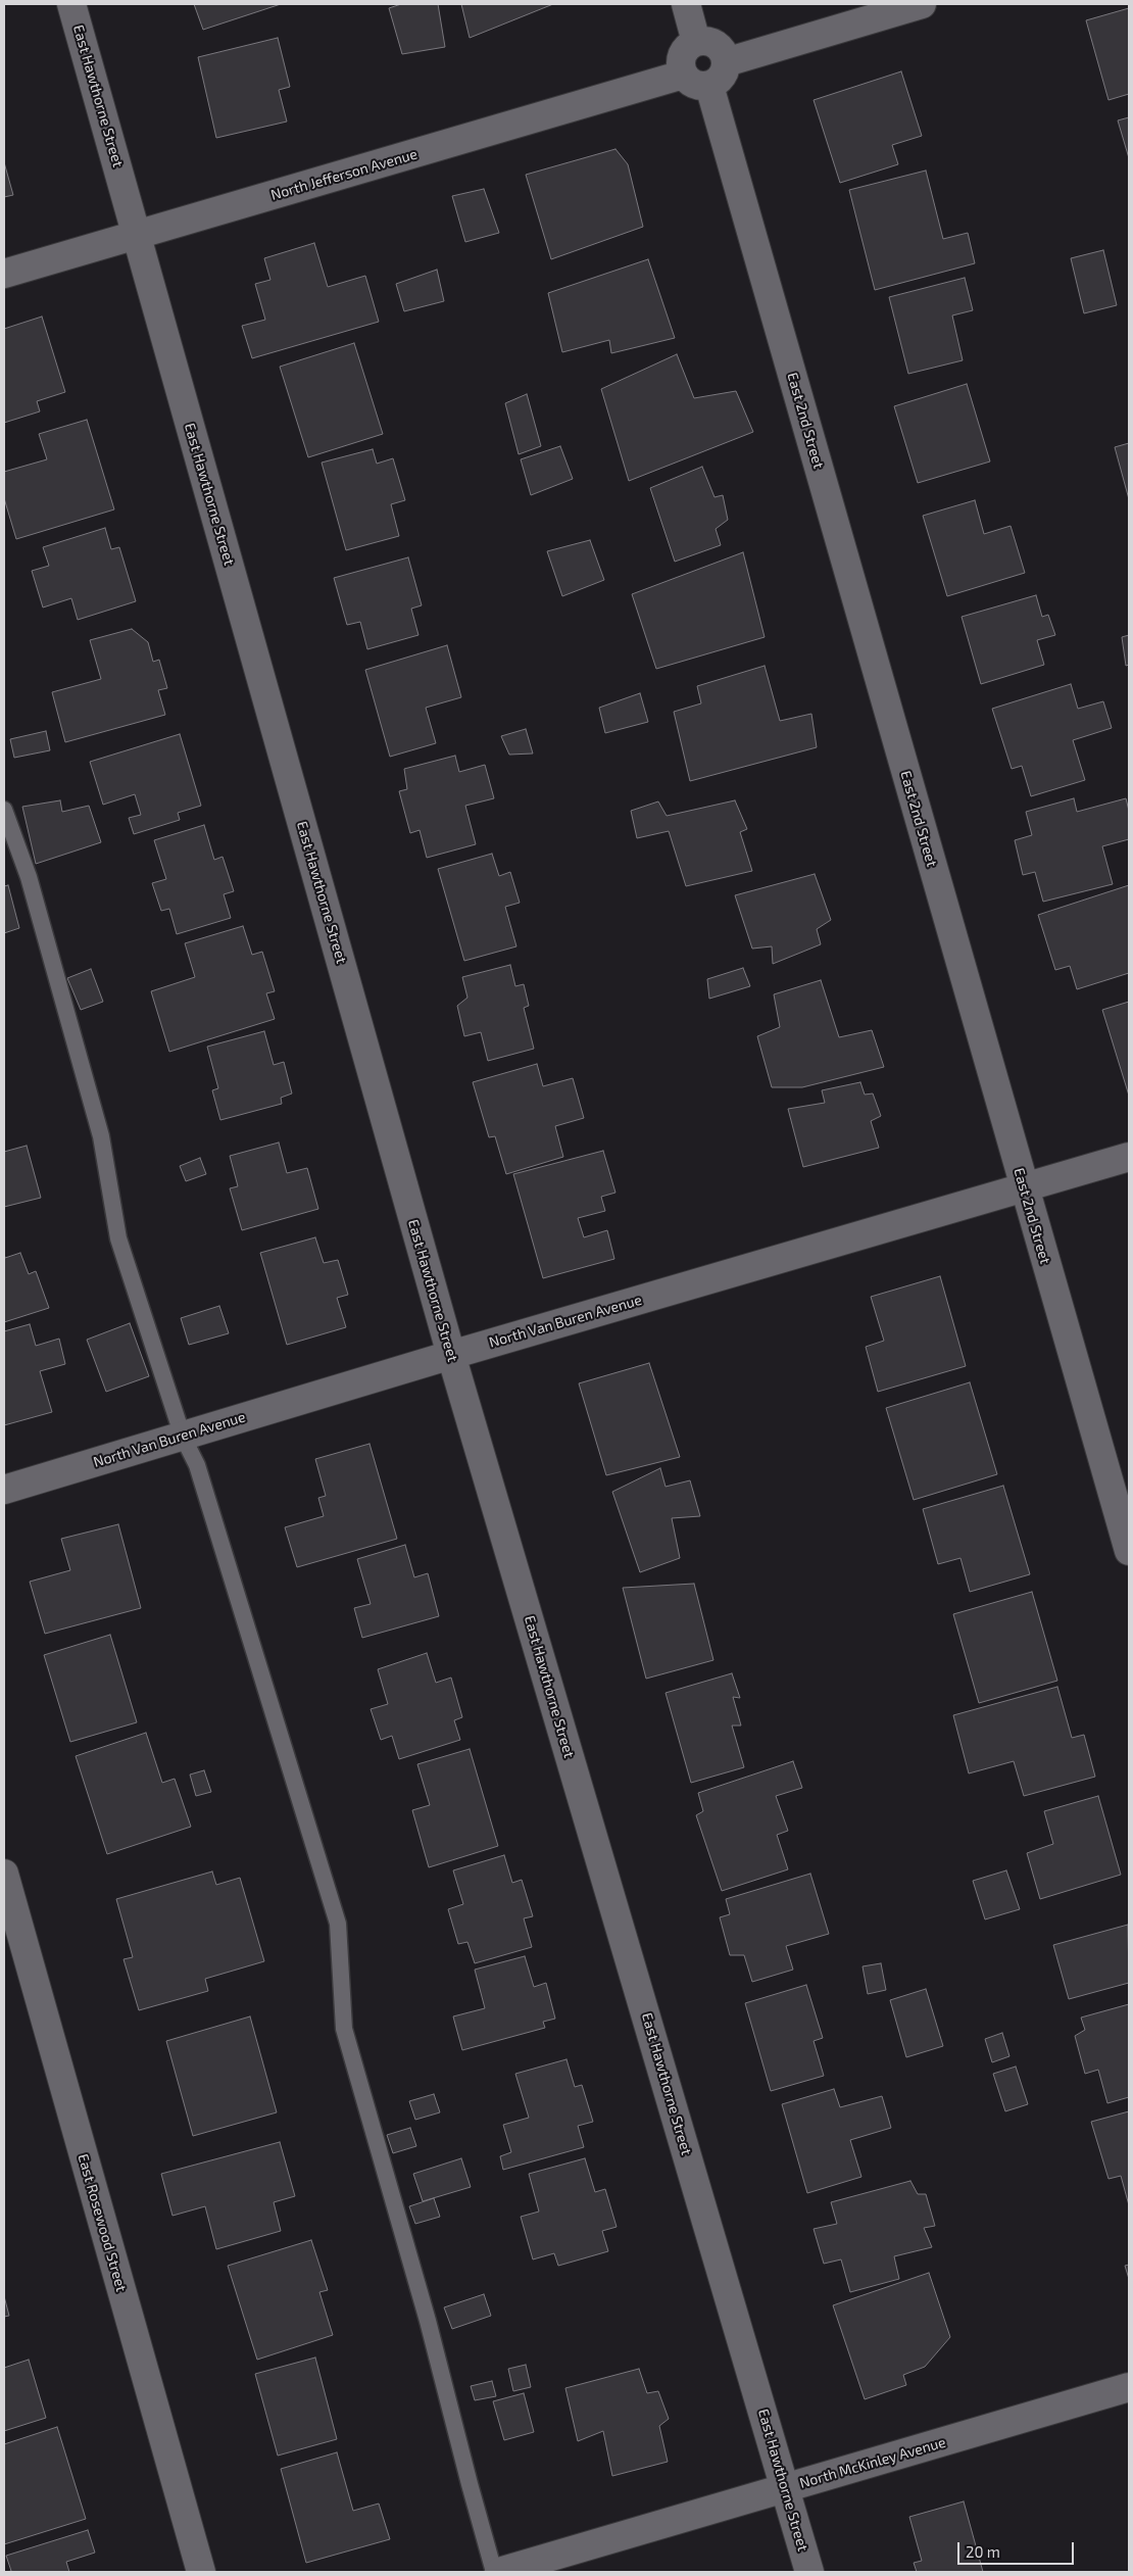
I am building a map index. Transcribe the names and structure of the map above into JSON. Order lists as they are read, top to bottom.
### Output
{
  "streets": {
    "street": [
      "East Hawthorne Street",
      "North Jefferson Avenue",
      "East 2nd Street",
      "North Van Buren Avenue",
      "East Rosewood Street",
      "North McKinley Avenue"
    ]
  },
  "crossings": [
    ["East Hawthorne Street", "North Jefferson Avenue"],
    ["East Hawthorne Street", "North Van Buren Avenue"],
    ["East Hawthorne Street", "North McKinley Avenue"],
    ["North Jefferson Avenue", "East 2nd Street"],
    ["East 2nd Street", "North Van Buren Avenue"]
  ],
  "scale_bar": "20 m"
}
